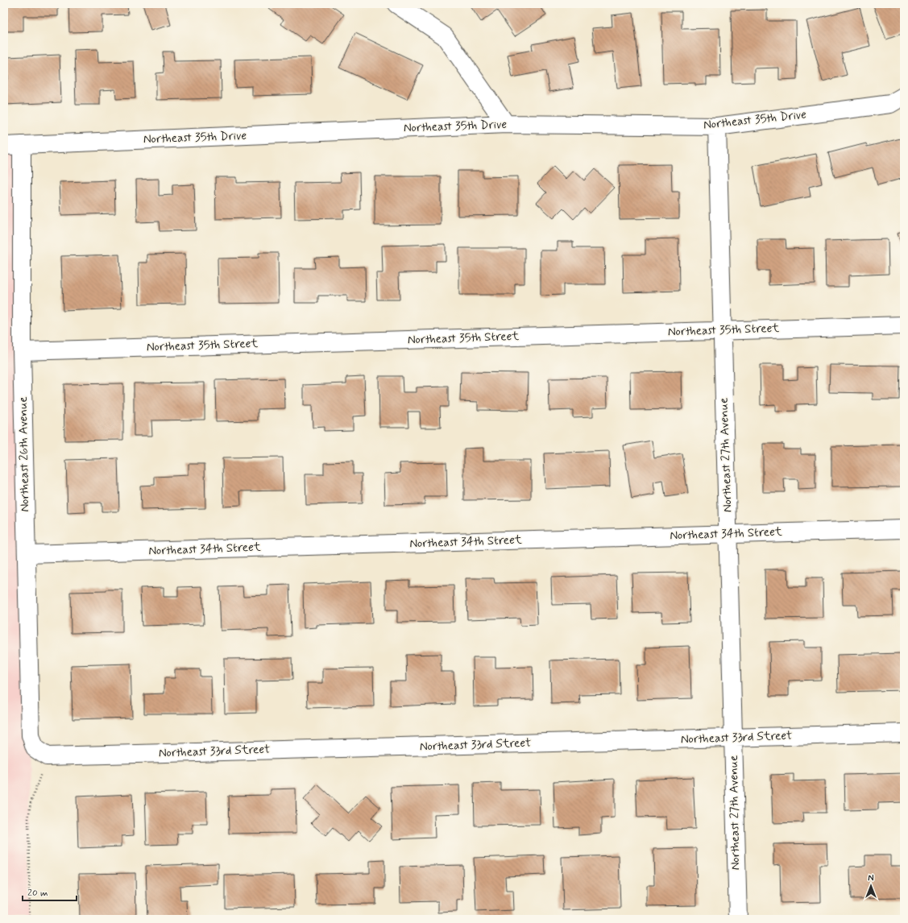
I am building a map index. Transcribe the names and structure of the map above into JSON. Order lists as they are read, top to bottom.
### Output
{
  "streets": {
    "street": [
      "Northeast 35th Drive",
      "Northeast 35th Street",
      "Northeast 26th Avenue",
      "Northeast 27th Avenue",
      "Northeast 34th Street",
      "Northeast 33rd Street"
    ]
  },
  "crossings": [
    ["Northeast 35th Drive", "Northeast 26th Avenue"],
    ["Northeast 35th Drive", "Northeast 27th Avenue"],
    ["Northeast 35th Street", "Northeast 26th Avenue"],
    ["Northeast 35th Street", "Northeast 27th Avenue"],
    ["Northeast 26th Avenue", "Northeast 34th Street"],
    ["Northeast 26th Avenue", "Northeast 33rd Street"],
    ["Northeast 27th Avenue", "Northeast 34th Street"],
    ["Northeast 27th Avenue", "Northeast 33rd Street"]
  ],
  "scale_bar": "20 m",
  "north": "top"
}
